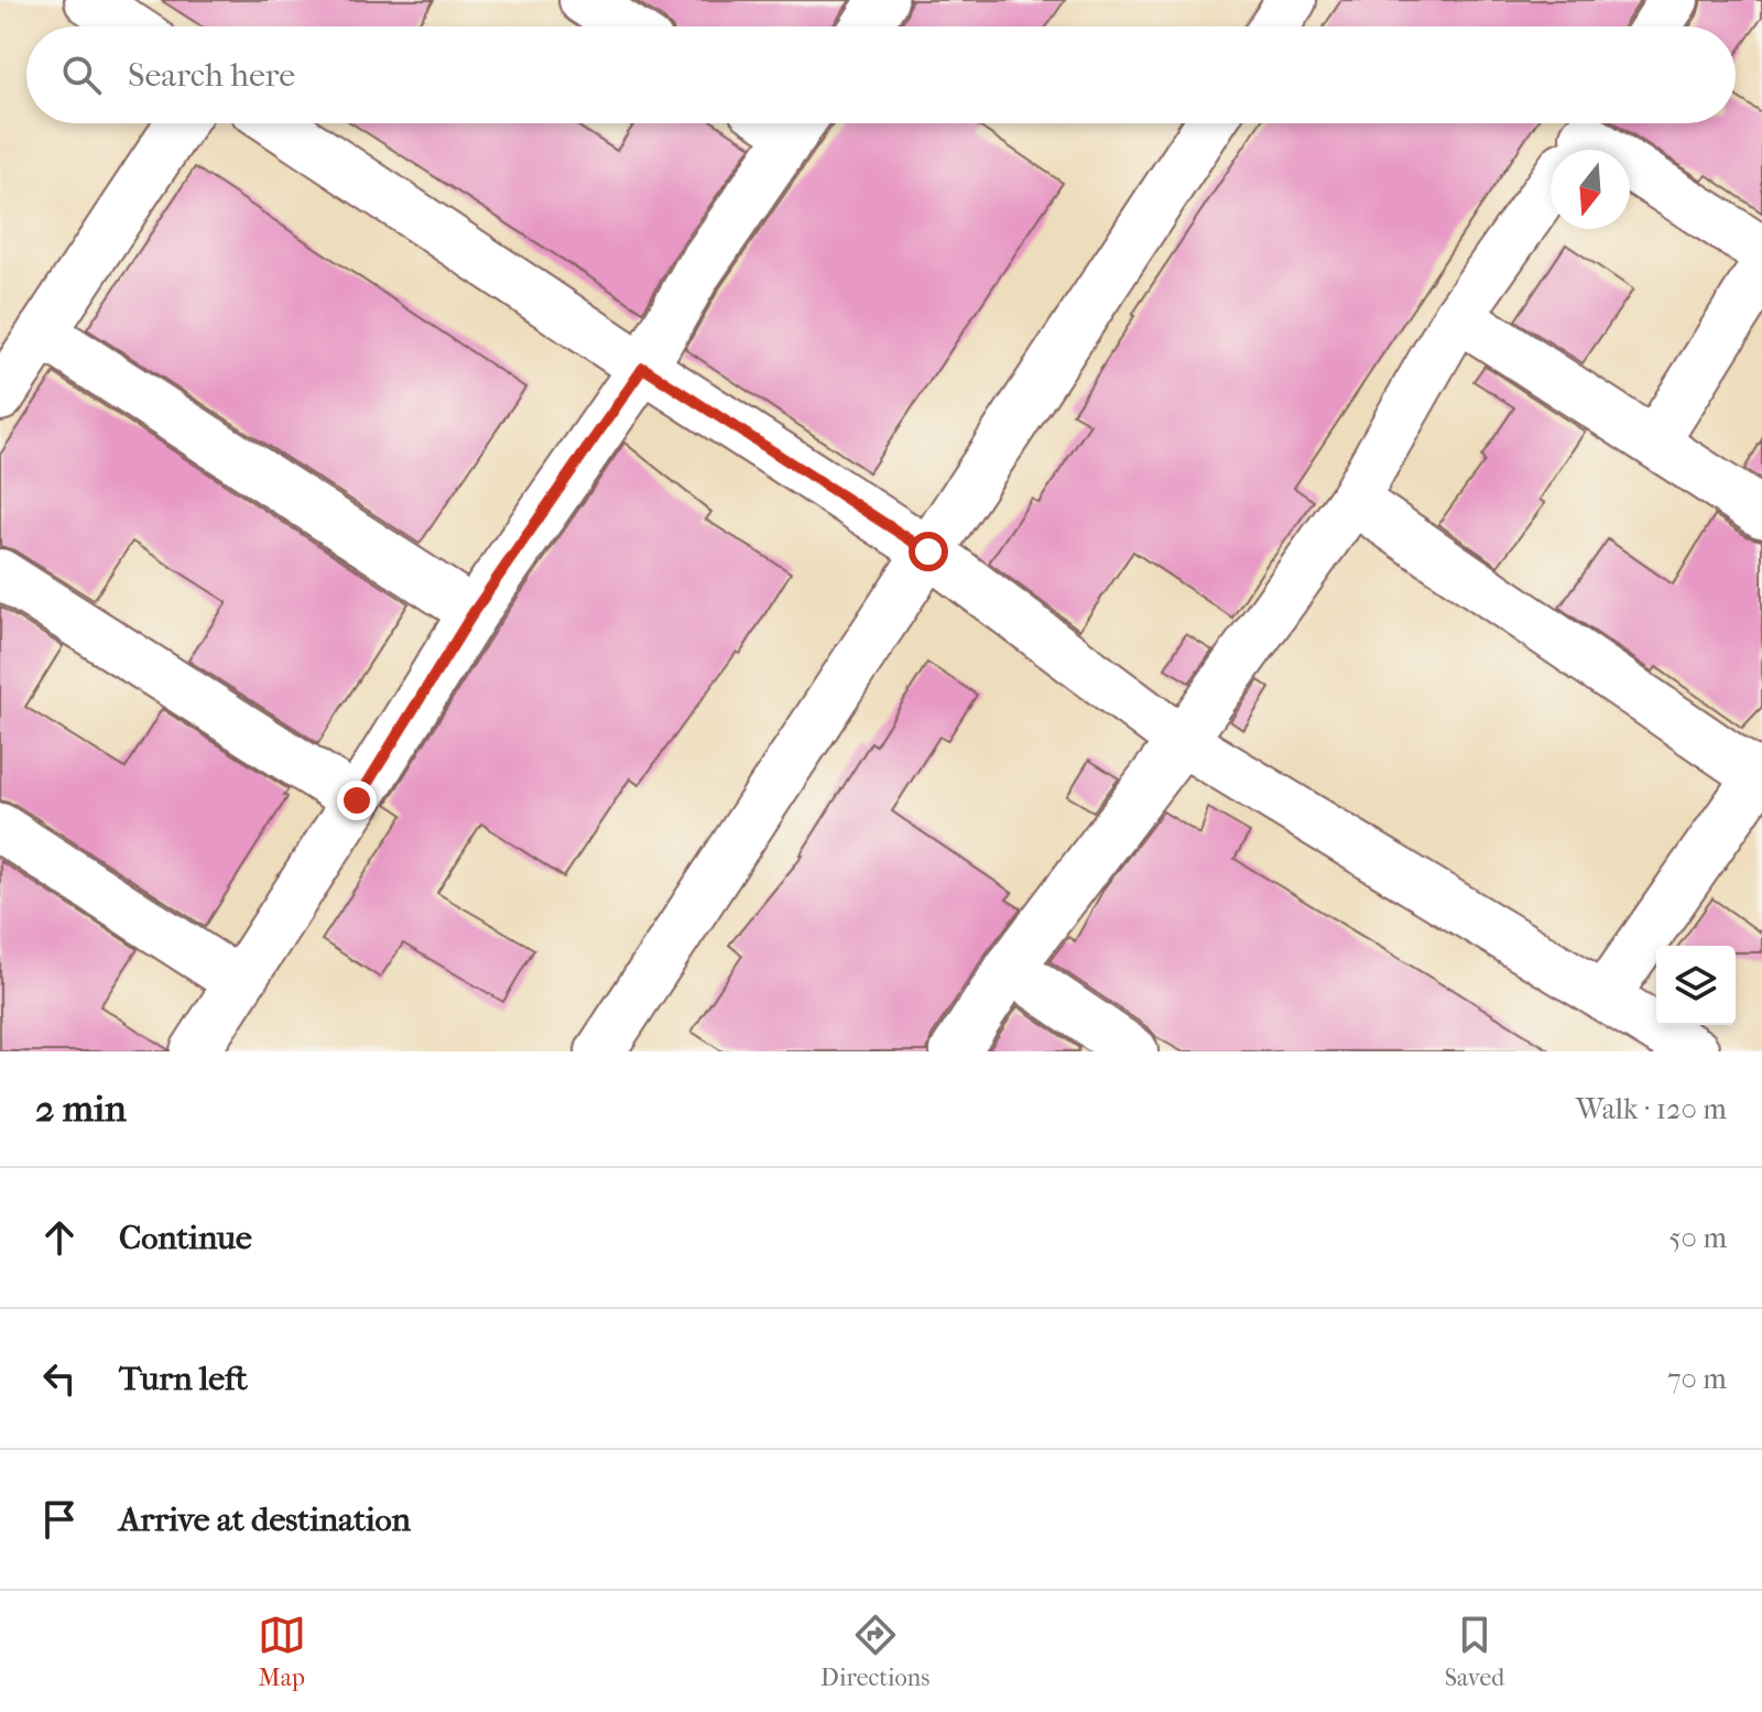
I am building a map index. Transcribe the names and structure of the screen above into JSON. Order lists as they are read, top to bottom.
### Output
{
  "north": "bottom",
  "page": {
    "search": "Search here",
    "heading": ["2 min", "Walk · 120 m"],
    "list": [
      ["Continue", "50 m"],
      ["Turn left", "70 m"],
      "Arrive at destination"
    ],
    "nav": ["Map", "Directions", "Saved"]
  }
}
